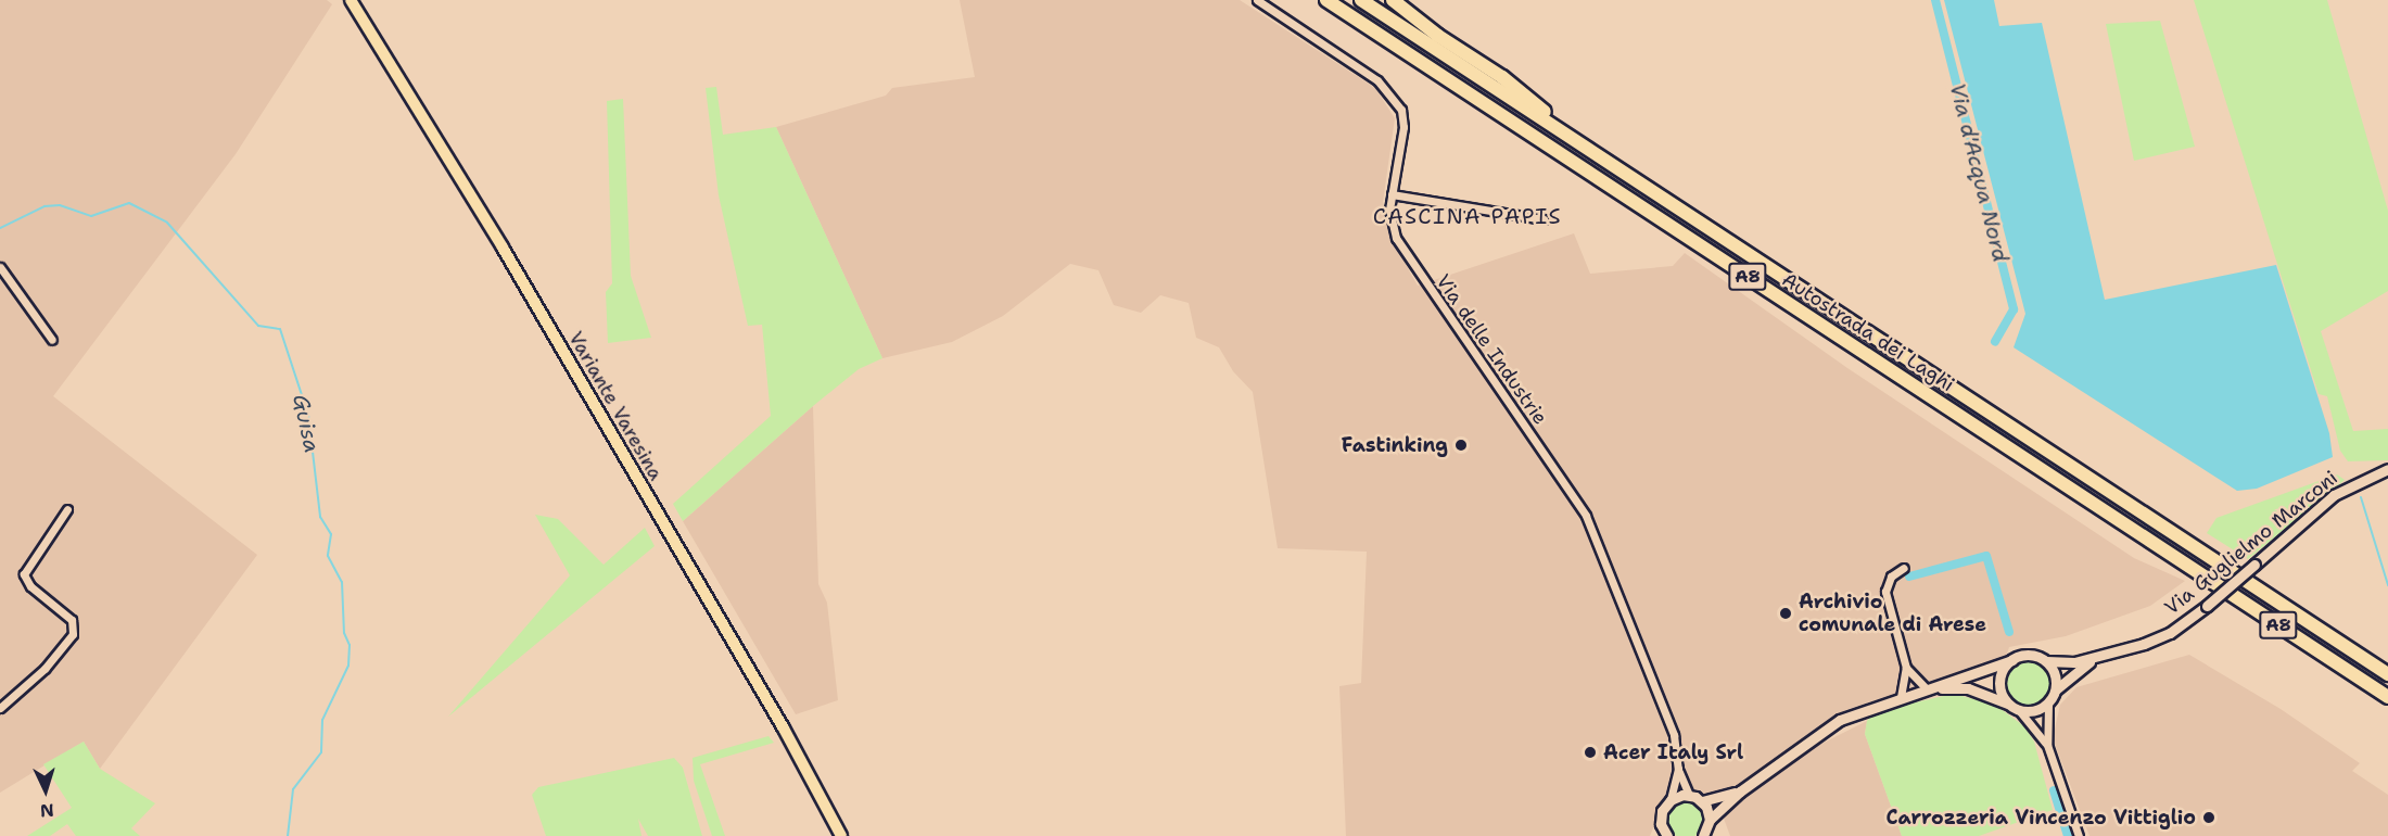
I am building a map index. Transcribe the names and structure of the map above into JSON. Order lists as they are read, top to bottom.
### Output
{
  "streets": {
    "highway": ["A8", "Autostrada dei Laghi"],
    "main road": ["Variante Varesina"],
    "street": ["Via delle Industrie", "Via Guglielmo Marconi"]
  },
  "districts": ["CASCINA PAPIS"],
  "water": ["Via d'Acqua Nord", "Guisa"],
  "places": [
    "Fastinking",
    "Archivio comunale di Arese",
    "Acer Italy Srl",
    "Carrozzeria Vincenzo Vittiglio"
  ],
  "north": "bottom"
}
